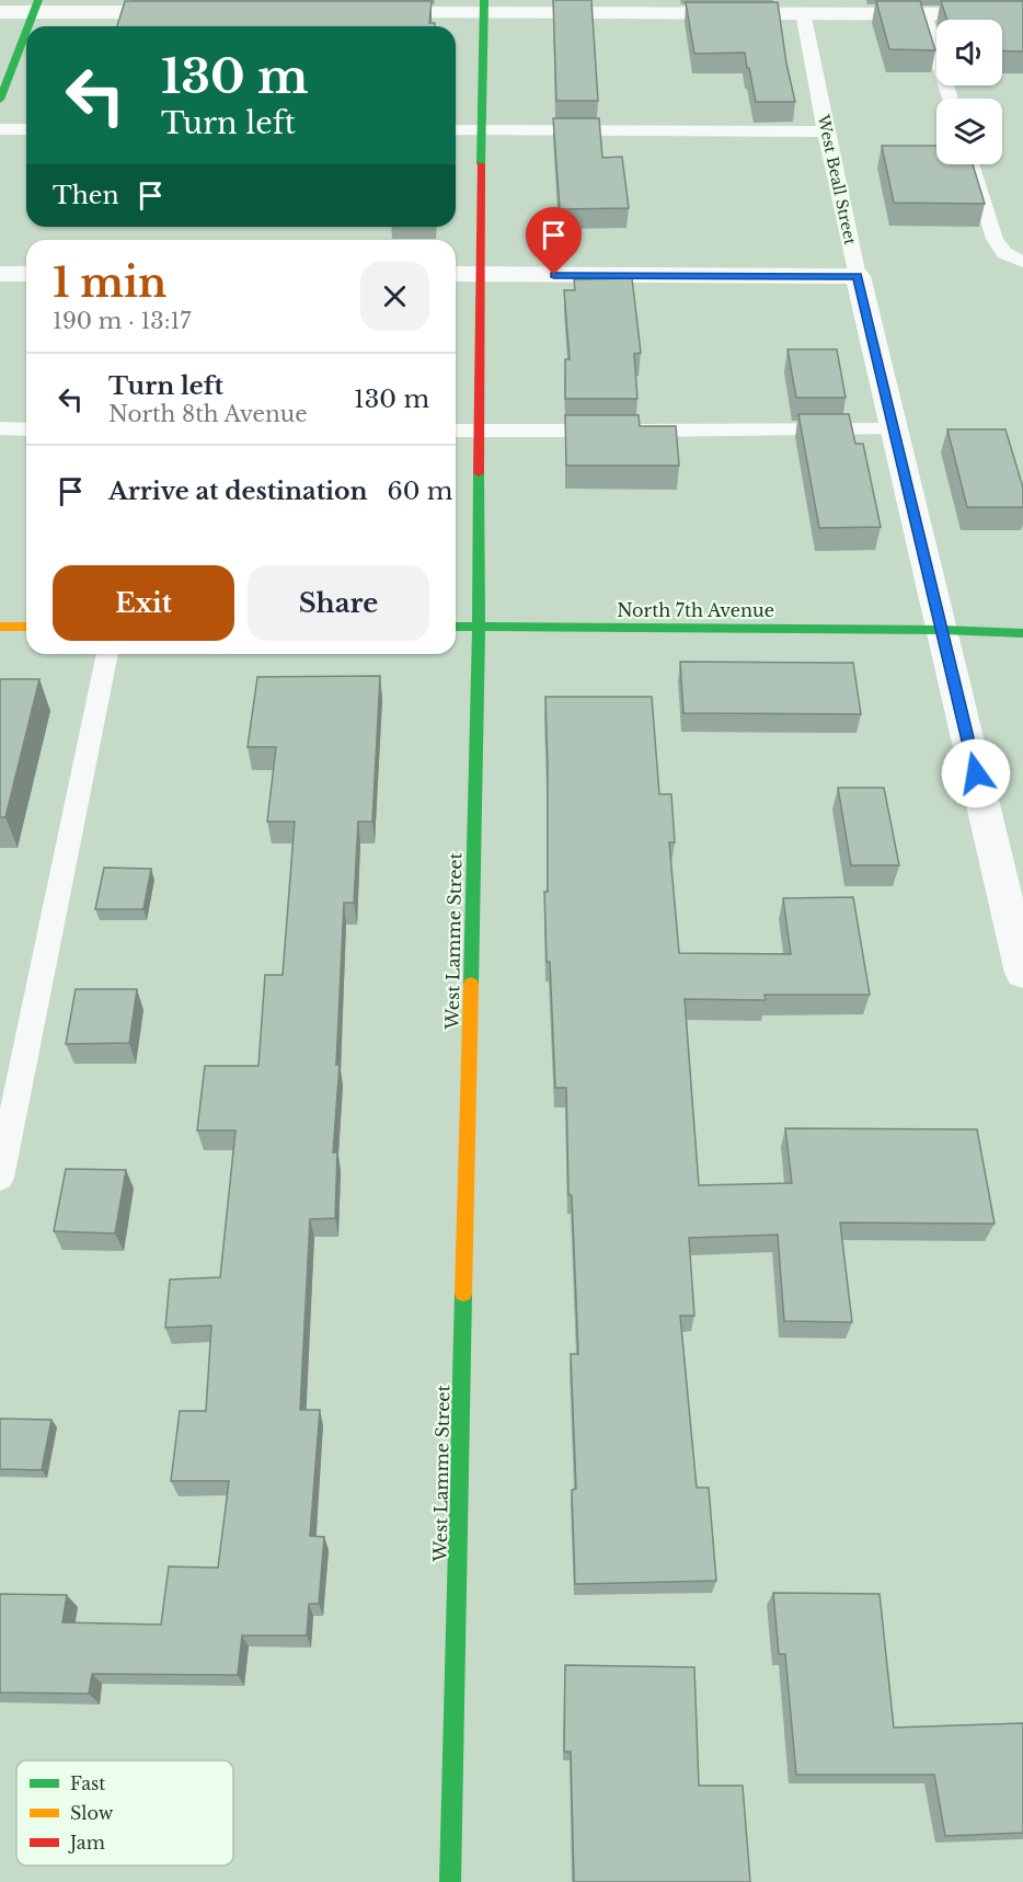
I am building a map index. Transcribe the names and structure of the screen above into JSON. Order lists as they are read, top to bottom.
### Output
{
  "streets": {
    "street": ["West Beall Street", "North 7th Avenue", "West Lamme Street"]
  },
  "crossings": [
    ["West Beall Street", "North 7th Avenue"],
    ["North 7th Avenue", "West Lamme Street"]
  ],
  "legend": ["Fast", "Slow", "Jam"],
  "page": {
    "turn": ["130 m", "Turn left"],
    "then": "Then",
    "heading": ["1 min", "190 m · 13:17"],
    "list": [
      {
        "name": "Turn left",
        "note": "North 8th Avenue",
        "value": "130 m"
      },
      {
        "name": "Arrive at destination",
        "value": "60 m"
      }
    ],
    "buttons": ["Exit", "Share"]
  }
}
